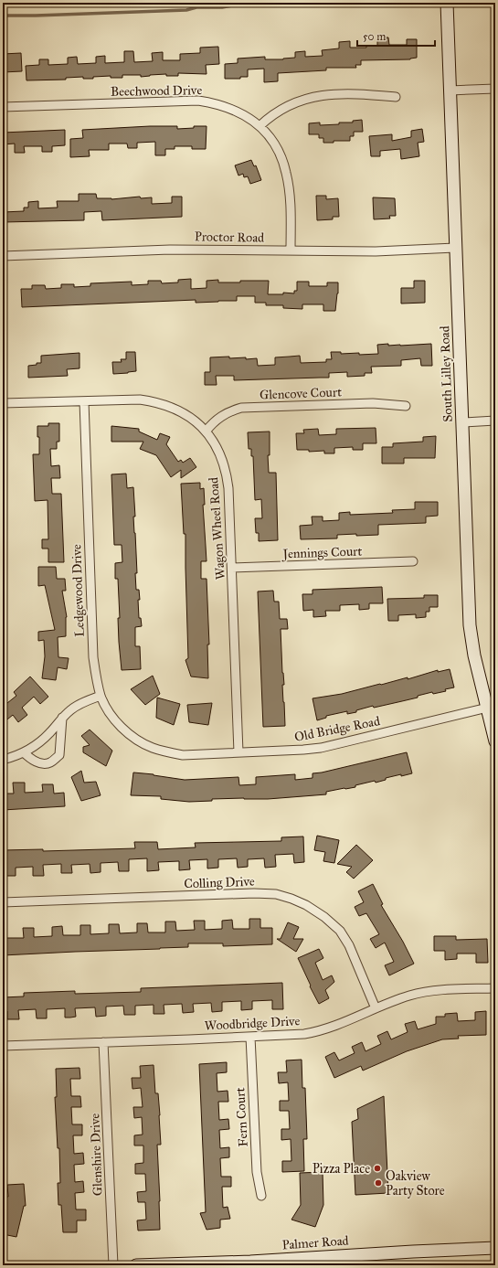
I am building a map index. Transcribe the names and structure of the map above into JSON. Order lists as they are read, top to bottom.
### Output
{
  "streets": {
    "street": [
      "Beechwood Drive",
      "Proctor Road",
      "South Lilley Road",
      "Glencove Court",
      "Wagon Wheel Road",
      "Jennings Court",
      "Ledgewood Drive",
      "Old Bridge Road",
      "Colling Drive",
      "Woodbridge Drive",
      "Fern Court",
      "Glenshire Drive",
      "Palmer Road"
    ]
  },
  "crossings": [
    ["Beechwood Drive", "Proctor Road"],
    ["Proctor Road", "South Lilley Road"],
    ["South Lilley Road", "Old Bridge Road"],
    ["Glencove Court", "Wagon Wheel Road"],
    ["Wagon Wheel Road", "Jennings Court"],
    ["Wagon Wheel Road", "Ledgewood Drive"],
    ["Wagon Wheel Road", "Old Bridge Road"],
    ["Ledgewood Drive", "Old Bridge Road"],
    ["Colling Drive", "Woodbridge Drive"],
    ["Woodbridge Drive", "Fern Court"],
    ["Woodbridge Drive", "Glenshire Drive"]
  ],
  "places": ["Pizza Place", "Oakview Party Store"],
  "scale_bar": "50 m"
}
